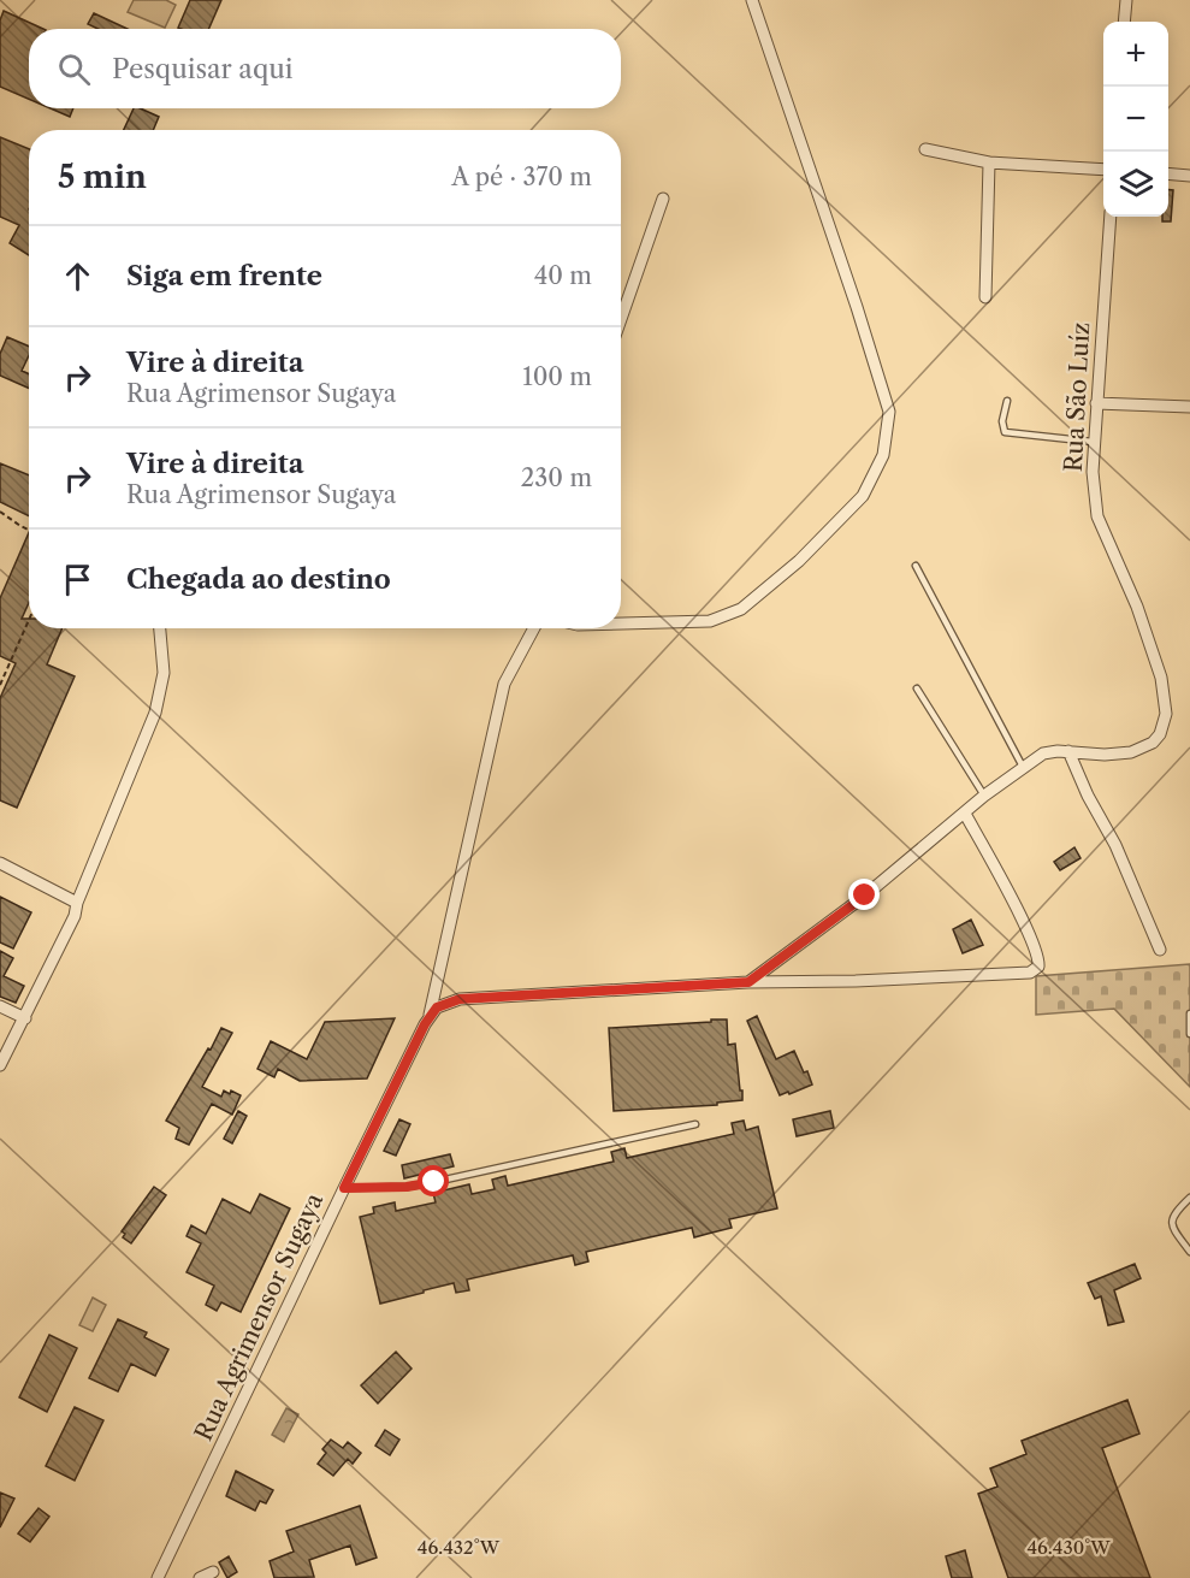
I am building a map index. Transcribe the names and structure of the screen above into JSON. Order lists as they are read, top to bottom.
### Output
{
  "streets": {
    "street": ["Rua São Luíz", "Rua Agrimensor Sugaya"]
  },
  "page": {
    "map_buttons": ["+", "−"],
    "search": "Pesquisar aqui",
    "heading": ["5 min", "A pé · 370 m"],
    "list": [
      ["Siga em frente", "40 m"],
      ["Vire à direita", "Rua Agrimensor Sugaya", "100 m"],
      ["Vire à direita", "Rua Agrimensor Sugaya", "230 m"],
      "Chegada ao destino"
    ]
  },
  "coordinates": ["46.432°W", "46.430°W"]
}
